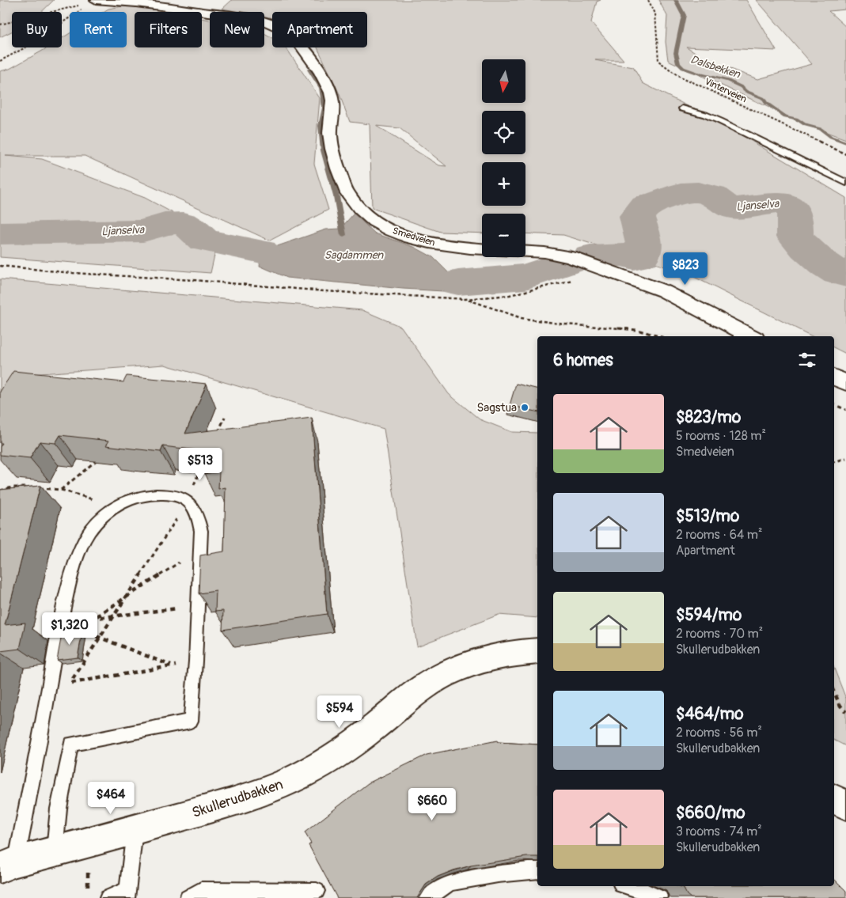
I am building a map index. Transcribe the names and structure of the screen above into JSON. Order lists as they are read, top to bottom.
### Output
{
  "streets": {
    "street": ["Smedveien", "Skullerudbakken"],
    "path": ["Vinterveien"]
  },
  "water": ["Dalsbekken", "Ljanselva", "Sagdammen"],
  "places": ["Sagstua"],
  "north": "bottom",
  "page": {
    "chip": [
      "Buy",
      "Rent",
      "Filters",
      "New",
      "Apartment"
    ],
    "map_buttons": ["+", "−"],
    "price": [
      "$823",
      "$513",
      "$1,320",
      "$594",
      "$464",
      "$660"
    ],
    "heading": "6 homes",
    "list": [
      {
        "name": "$823/mo",
        "note": "5 rooms · 128 m² · Smedveien"
      },
      {
        "name": "$513/mo",
        "note": "2 rooms · 64 m² · Apartment"
      },
      {
        "name": "$594/mo",
        "note": "2 rooms · 70 m² · Skullerudbakken"
      },
      {
        "name": "$464/mo",
        "note": "2 rooms · 56 m² · Skullerudbakken"
      },
      {
        "name": "$660/mo",
        "note": "3 rooms · 74 m² · Skullerudbakken"
      }
    ]
  }
}
